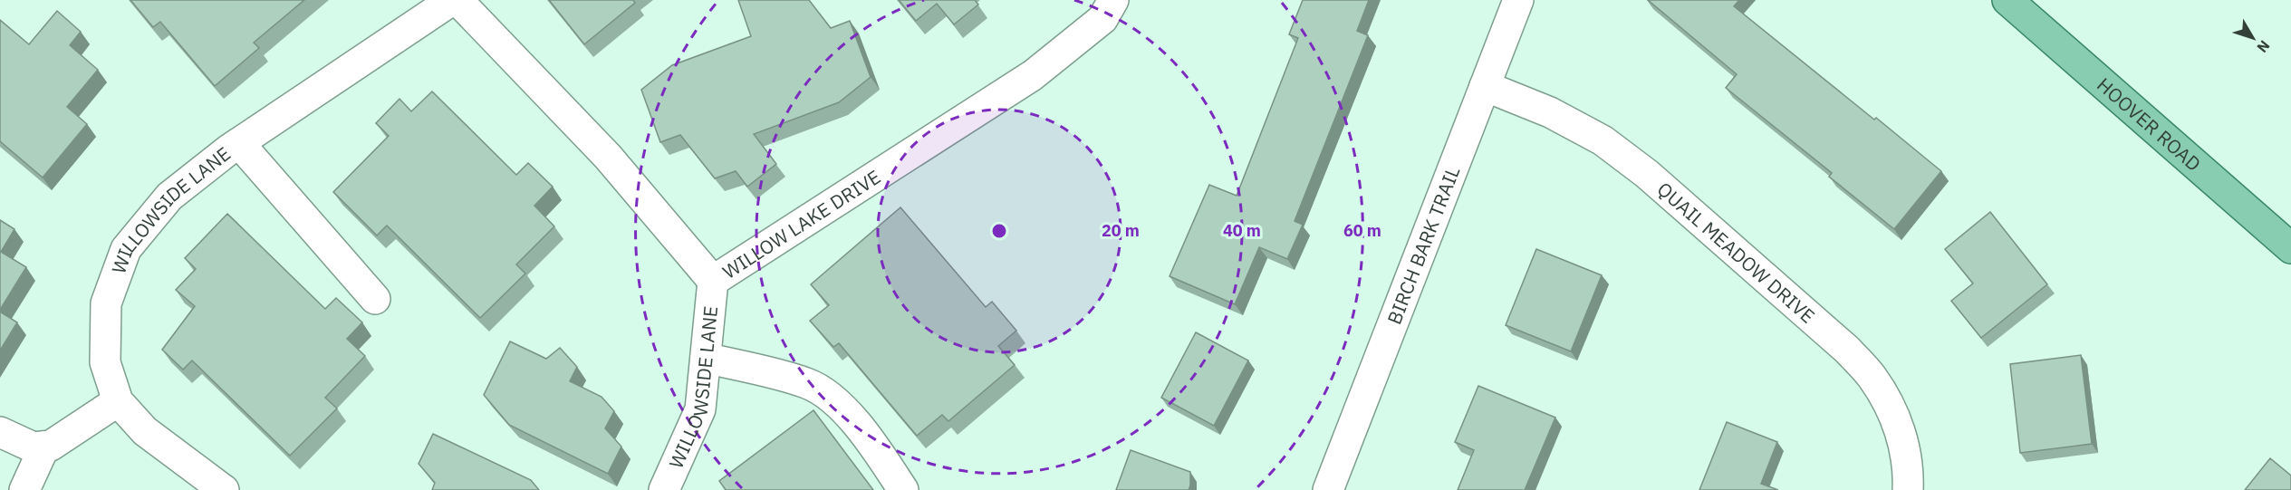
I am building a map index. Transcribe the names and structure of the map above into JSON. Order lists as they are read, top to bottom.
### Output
{
  "streets": {
    "main road": ["HOOVER ROAD"],
    "street": [
      "WILLOWSIDE LANE",
      "WILLOW LAKE DRIVE",
      "BIRCH BARK TRAIL",
      "QUAIL MEADOW DRIVE"
    ]
  },
  "crossings": [
    ["WILLOWSIDE LANE", "WILLOW LAKE DRIVE"],
    ["BIRCH BARK TRAIL", "QUAIL MEADOW DRIVE"]
  ],
  "north": "bottom right",
  "rings": ["20 m", "40 m", "60 m"]
}
